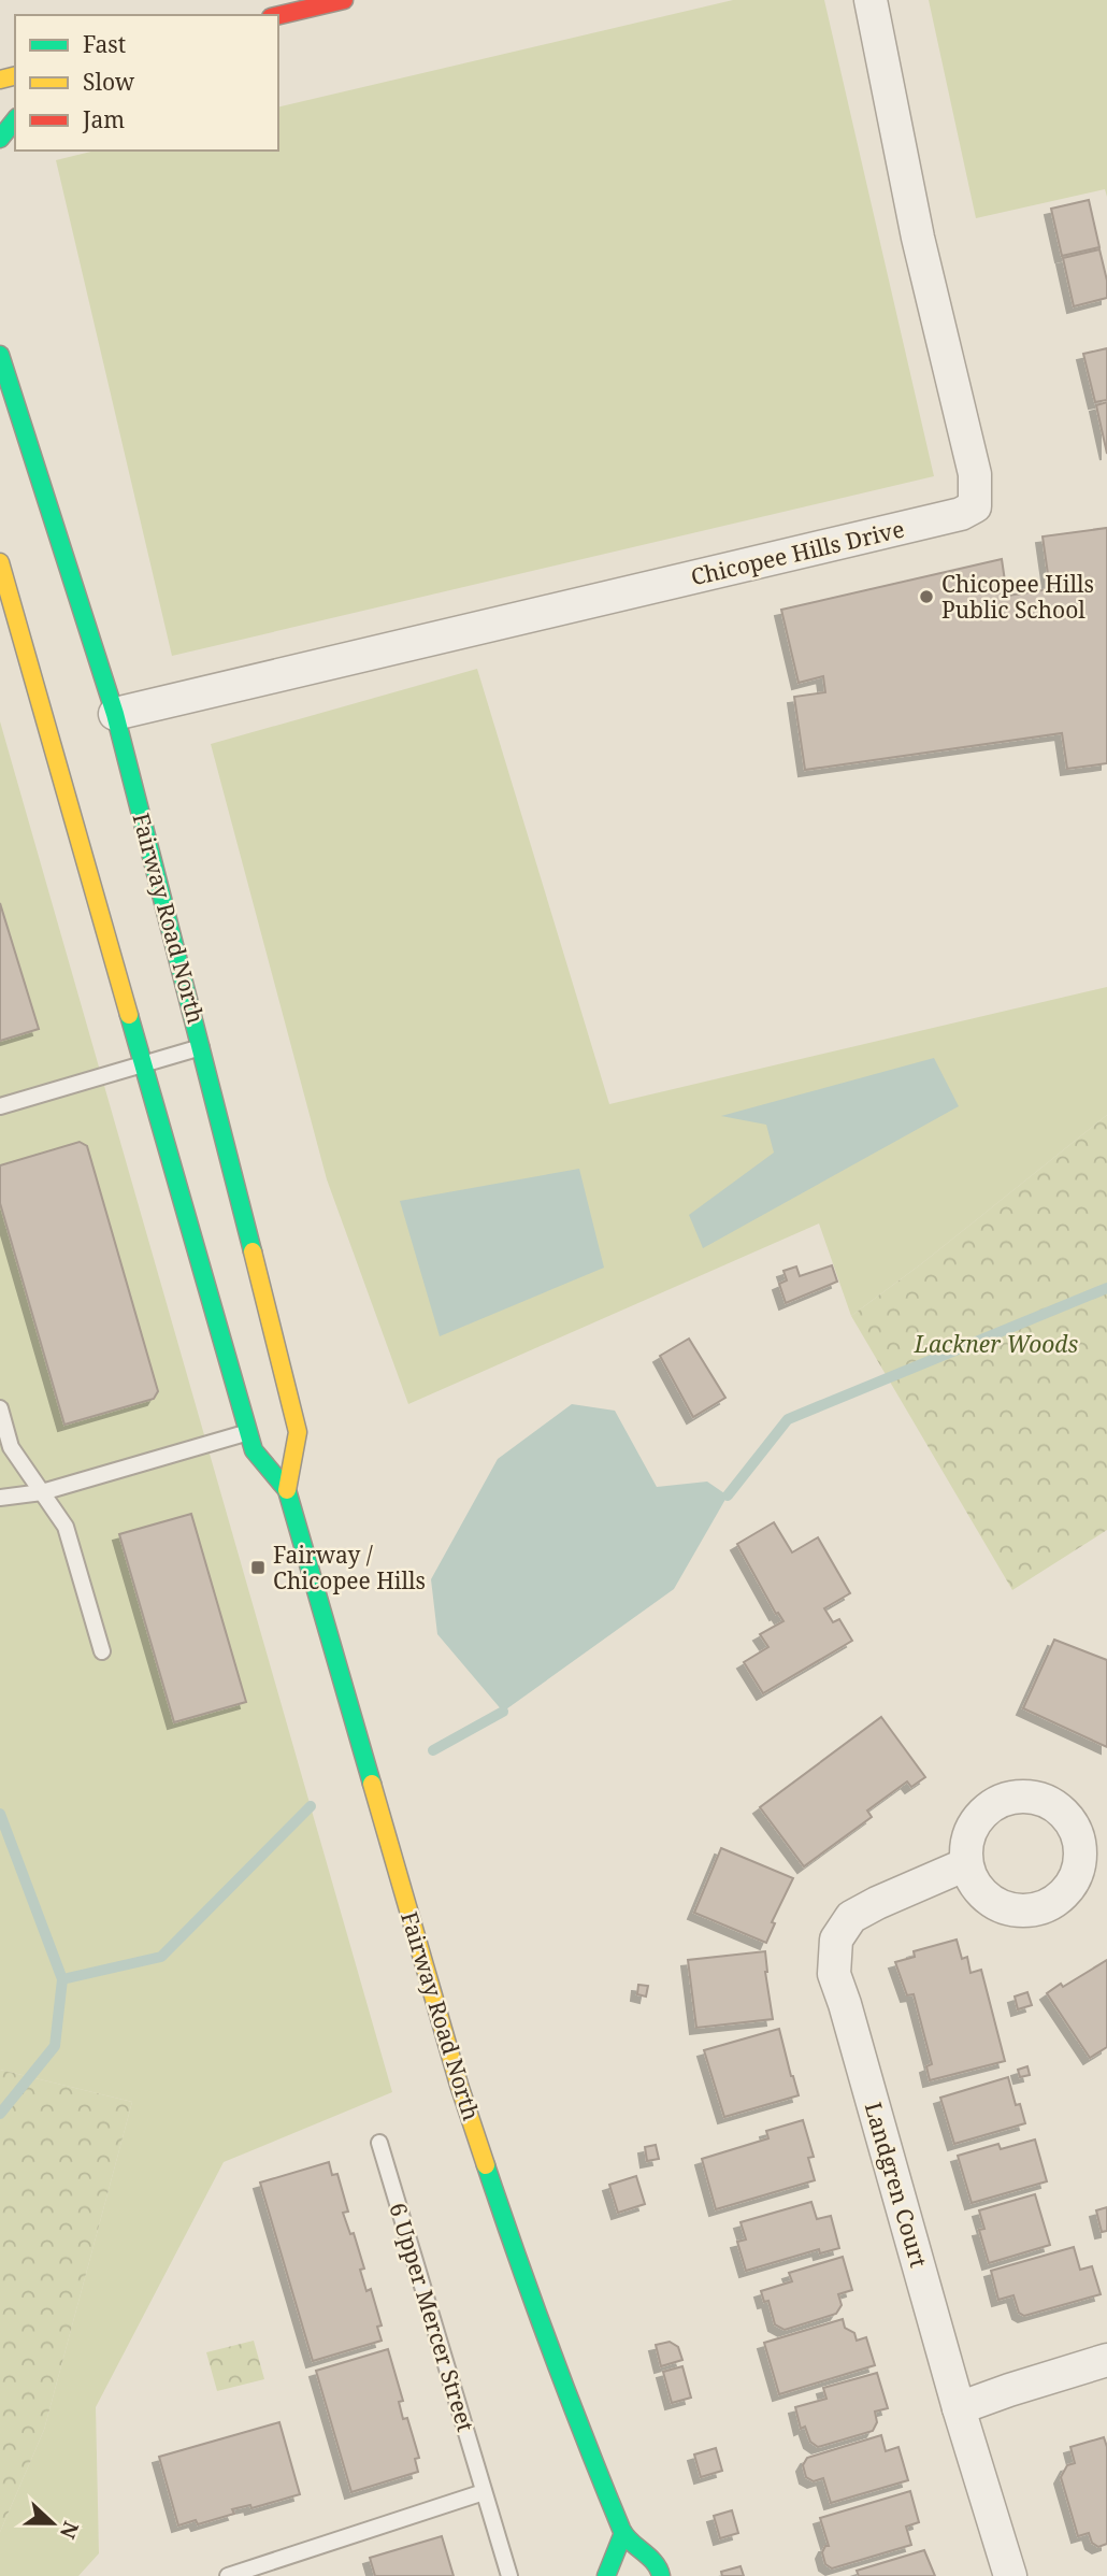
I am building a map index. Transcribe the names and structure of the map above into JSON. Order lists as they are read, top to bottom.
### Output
{
  "streets": {
    "main road": ["Fairway Road North"],
    "street": ["Chicopee Hills Drive", "Landgren Court"],
    "lane": ["6 Upper Mercer Street"]
  },
  "crossings": [
    ["Chicopee Hills Drive", "Fairway Road North"]
  ],
  "parks": ["Lackner Woods"],
  "places": {
    "other": ["Chicopee Hills Public School"],
    "transit": ["Fairway / Chicopee Hills"]
  },
  "legend": ["Fast", "Slow", "Jam"],
  "north": "right"
}
